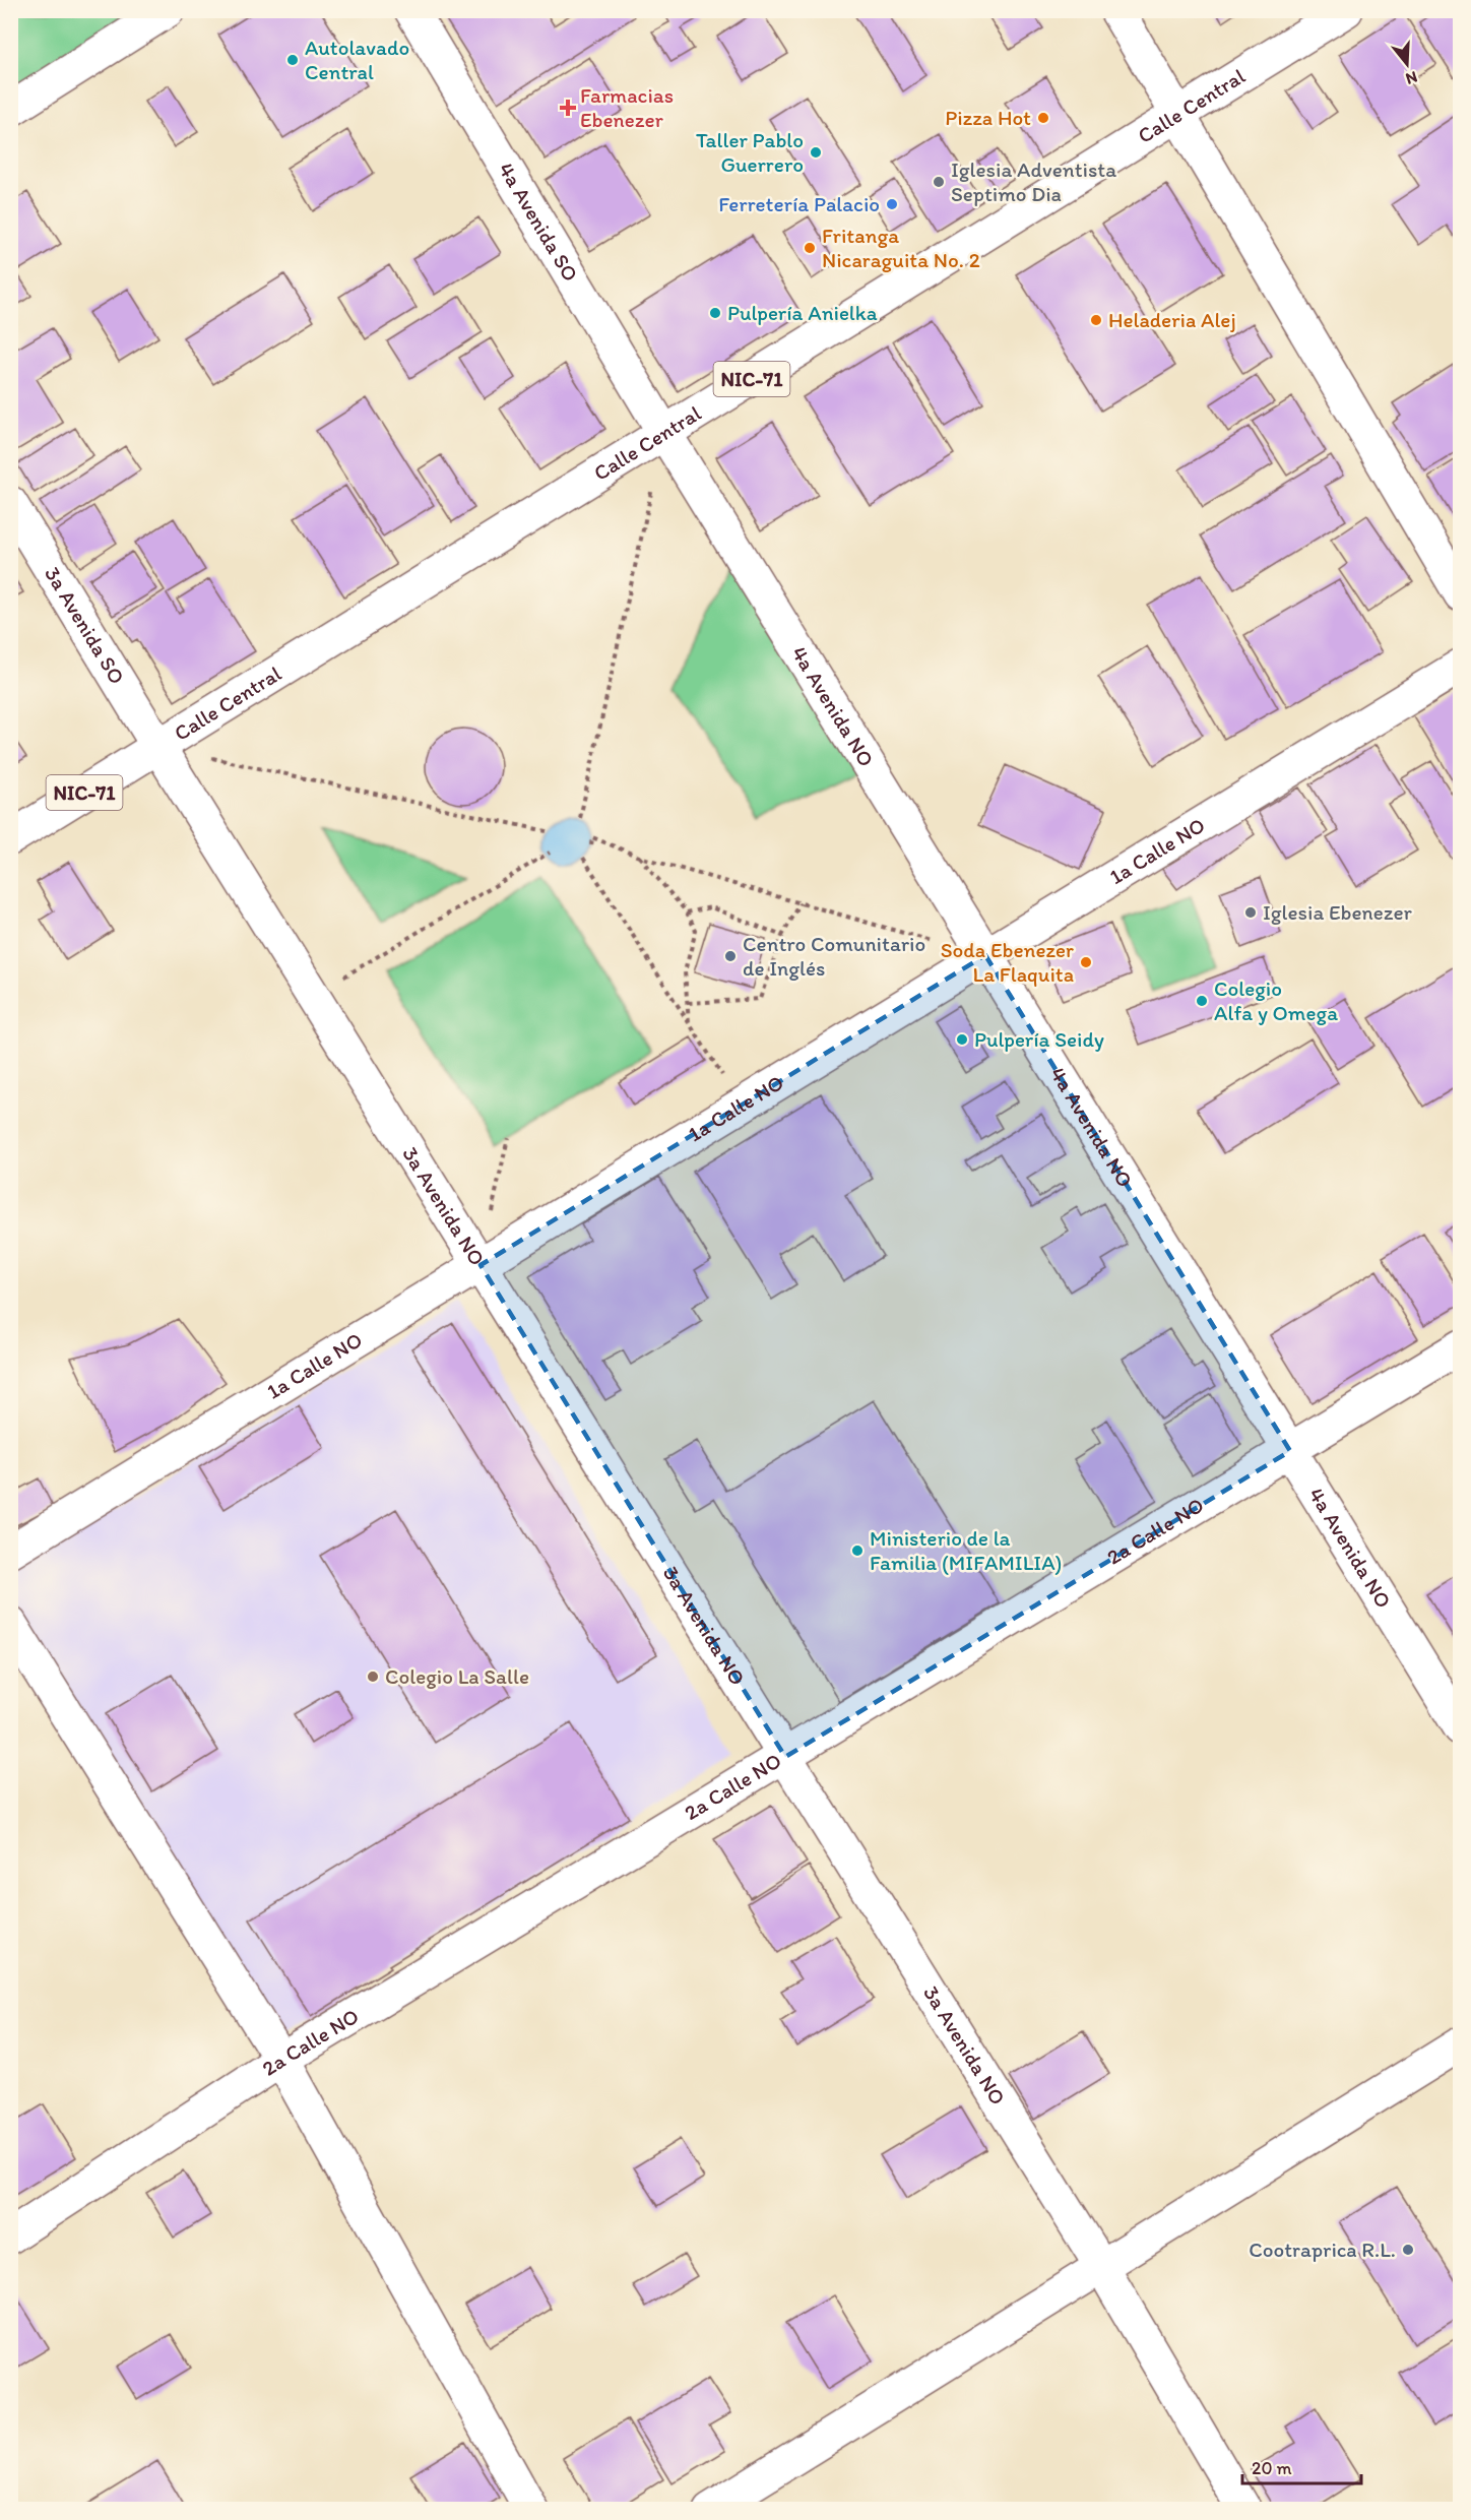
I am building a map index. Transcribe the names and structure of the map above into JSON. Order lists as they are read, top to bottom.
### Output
{
  "streets": {
    "main road": [
      "Calle Central",
      "4a Avenida SO",
      "NIC-71",
      "3a Avenida SO",
      "4a Avenida NO",
      "1a Calle NO",
      "3a Avenida NO",
      "2a Calle NO"
    ]
  },
  "crossings": [
    ["Calle Central", "4a Avenida SO"],
    ["Calle Central", "3a Avenida SO"],
    ["Calle Central", "4a Avenida NO"],
    ["Calle Central", "3a Avenida NO"],
    ["4a Avenida SO", "4a Avenida NO"],
    ["3a Avenida SO", "3a Avenida NO"],
    ["4a Avenida NO", "1a Calle NO"],
    ["4a Avenida NO", "2a Calle NO"],
    ["1a Calle NO", "3a Avenida NO"],
    ["3a Avenida NO", "2a Calle NO"]
  ],
  "places": {
    "other": [
      "Autolavado Central",
      "Pizza Hot",
      "Taller Pablo Guerrero",
      "Iglesia Adventista Septimo Dia",
      "Ferretería Palacio",
      "Fritanga Nicaraguita No. 2",
      "Pulpería Anielka",
      "Heladeria Alej",
      "Iglesia Ebenezer",
      "Centro Comunitario de Inglés",
      "Soda Ebenezer La Flaquita",
      "Colegio Alfa y Omega",
      "Pulpería Seidy",
      "Ministerio de la Familia (MIFAMILIA)",
      "Colegio La Salle",
      "Cootraprica R.L."
    ],
    "health": ["Farmacias Ebenezer"]
  },
  "scale_bar": "20 m",
  "north": "bottom"
}
